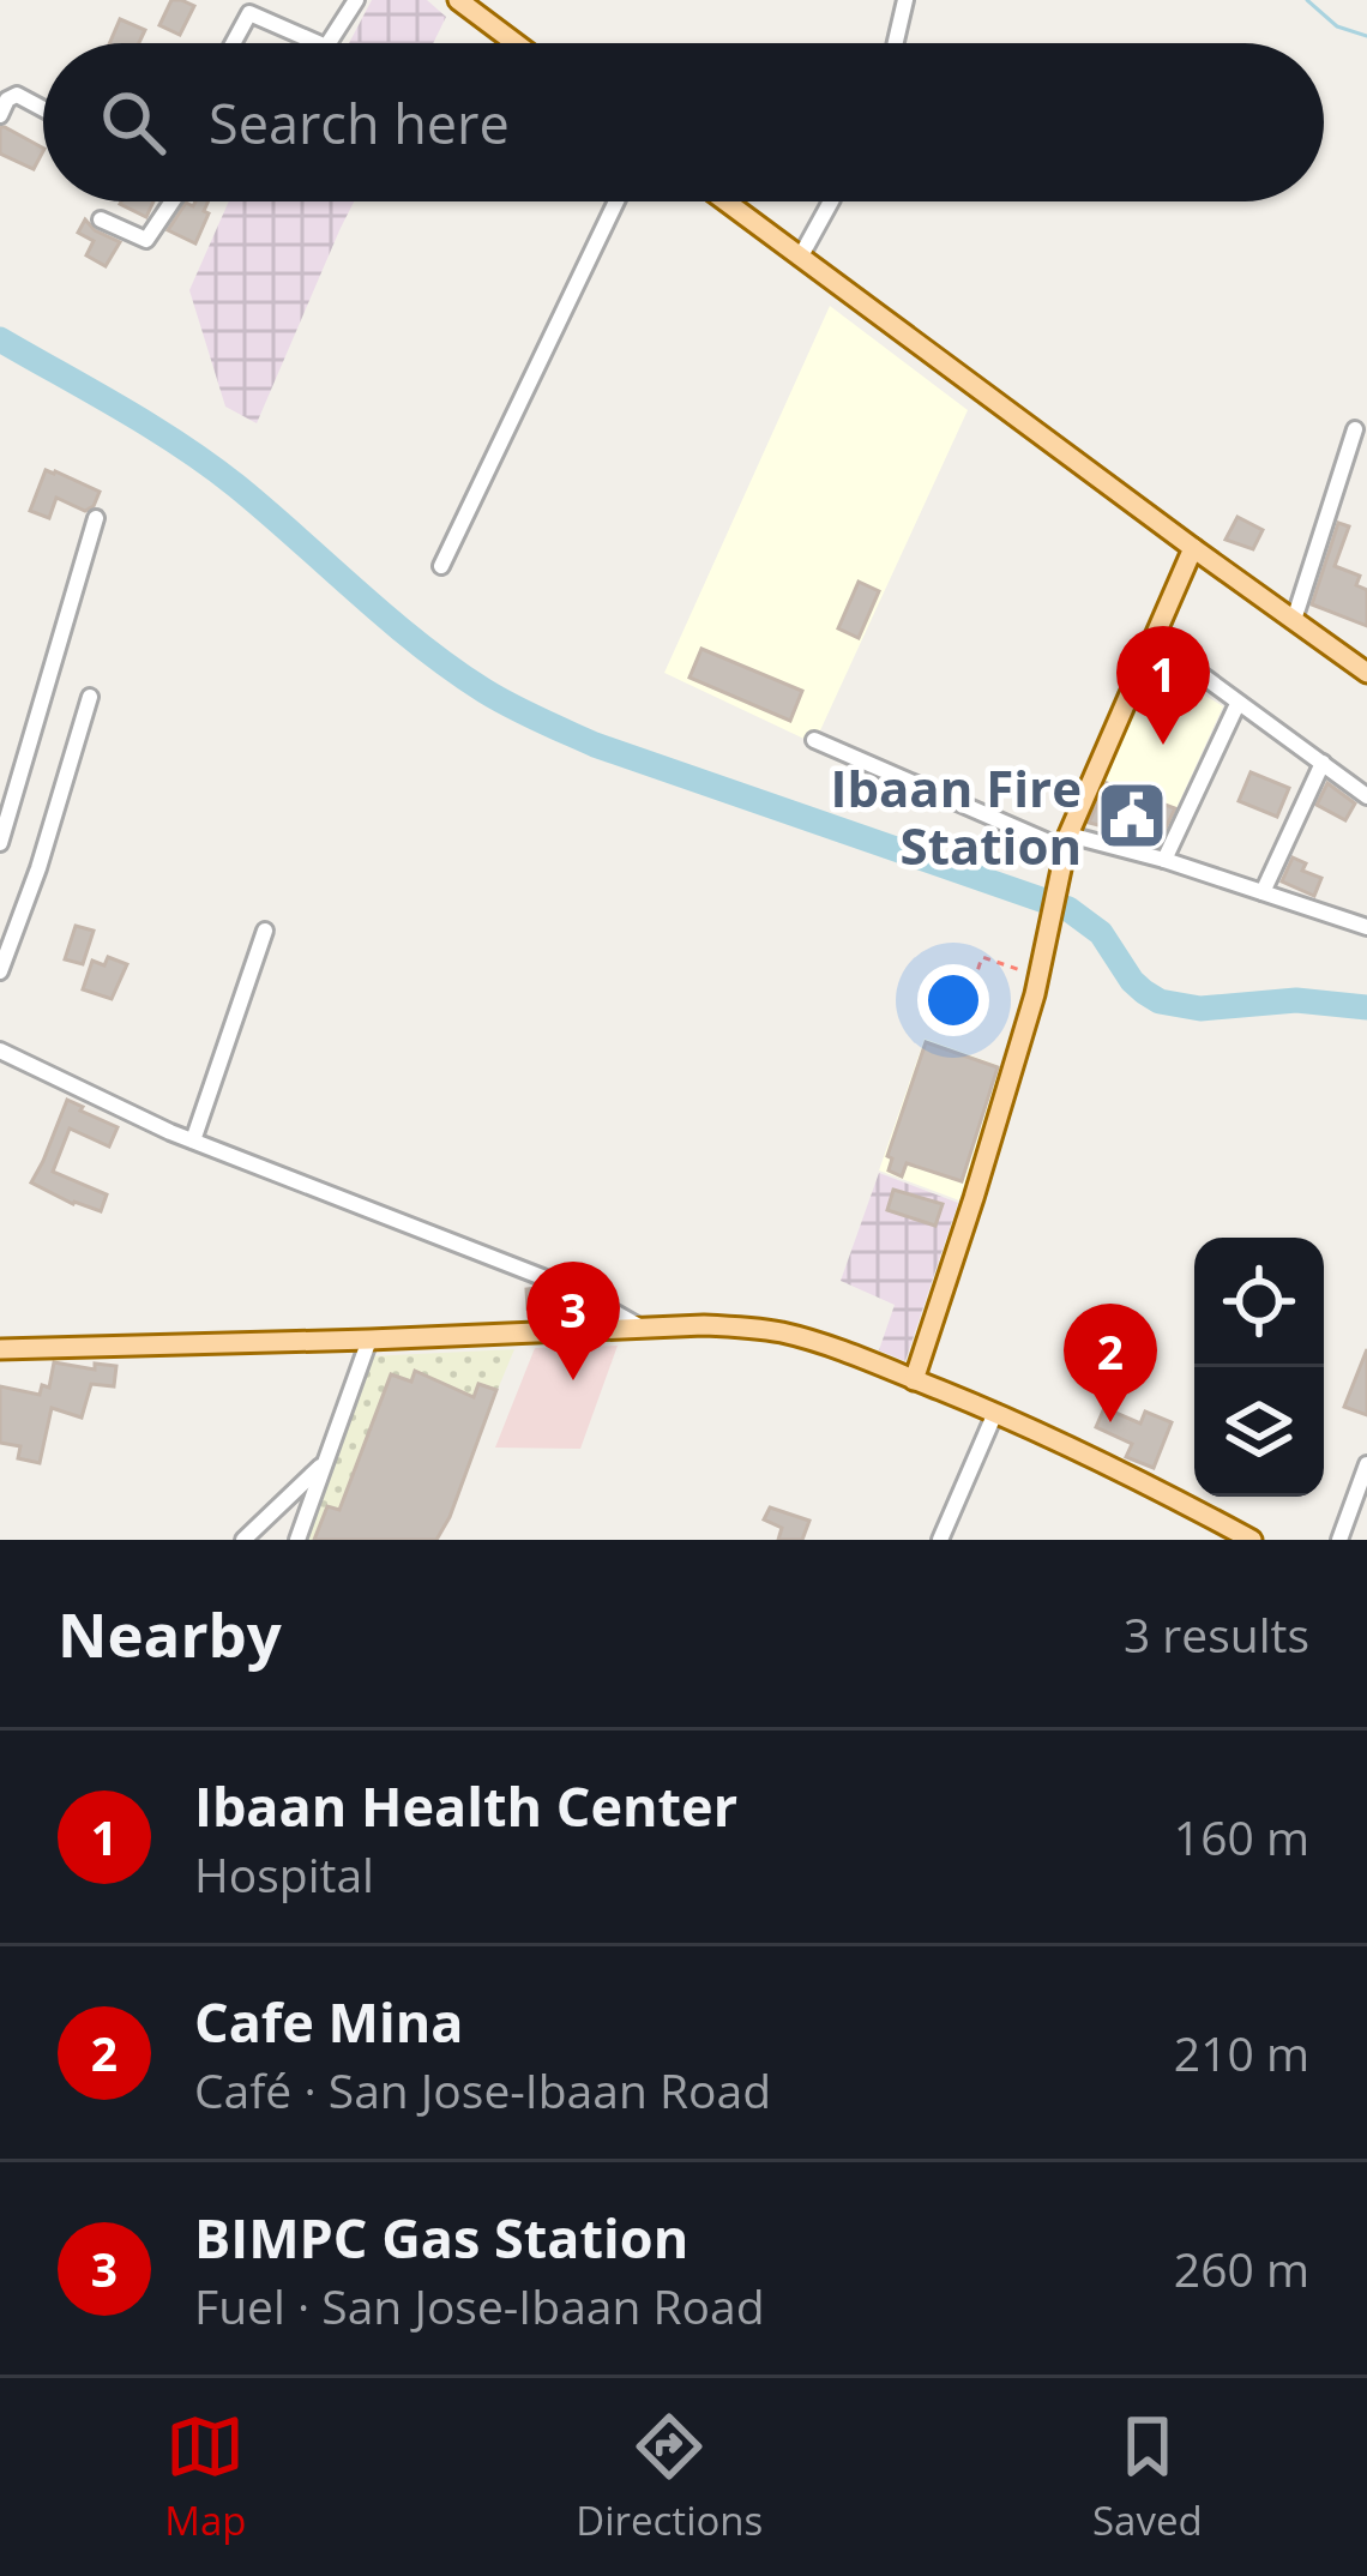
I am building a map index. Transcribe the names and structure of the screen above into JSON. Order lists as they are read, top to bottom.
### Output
{
  "places": {
    "public building": ["Ibaan Fire Station"]
  },
  "page": {
    "search": "Search here",
    "pins": ["1", "3", "2"],
    "heading": ["Nearby", "3 results"],
    "list": [
      {
        "mark": "1",
        "name": "Ibaan Health Center",
        "note": "Hospital",
        "value": "160 m"
      },
      {
        "mark": "2",
        "name": "Cafe Mina",
        "note": "Café · San Jose-Ibaan Road",
        "value": "210 m"
      },
      {
        "mark": "3",
        "name": "BIMPC Gas Station",
        "note": "Fuel · San Jose-Ibaan Road",
        "value": "260 m"
      }
    ],
    "nav": ["Map", "Directions", "Saved"]
  }
}
